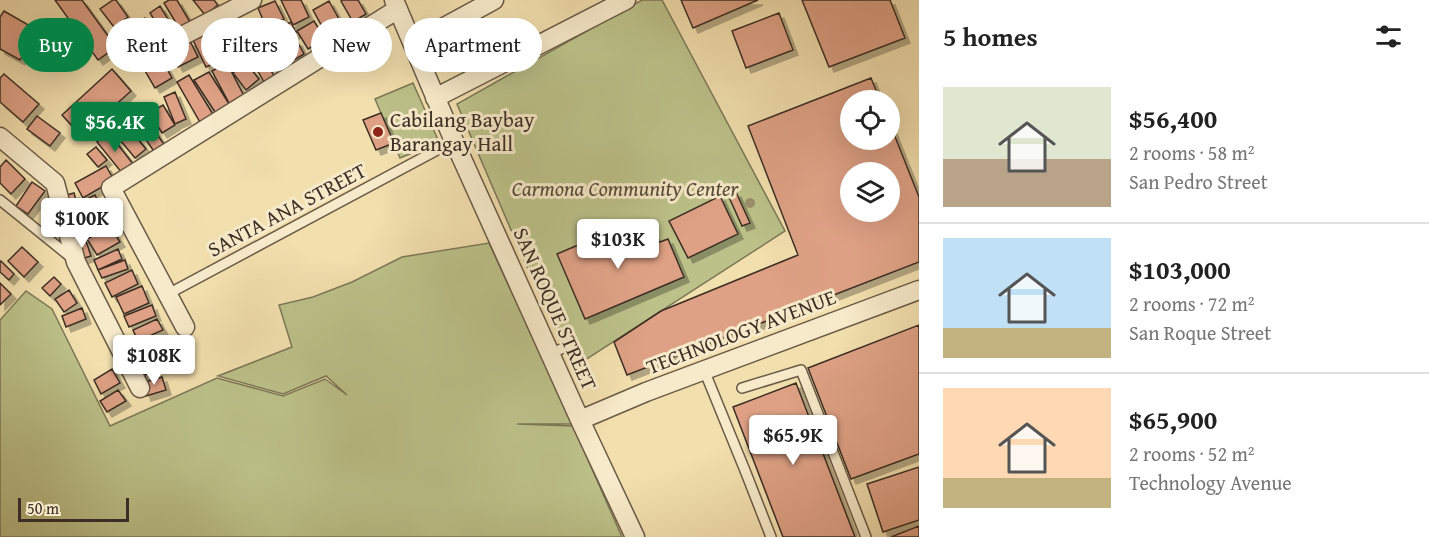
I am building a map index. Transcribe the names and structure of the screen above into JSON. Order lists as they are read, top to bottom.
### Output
{
  "streets": {
    "street": ["SAN ROQUE STREET", "TECHNOLOGY AVENUE"],
    "lane": ["SANTA ANA STREET"]
  },
  "crossings": [
    ["SANTA ANA STREET", "SAN ROQUE STREET"],
    ["SAN ROQUE STREET", "TECHNOLOGY AVENUE"]
  ],
  "parks": ["Carmona Community Center"],
  "places": ["Cabilang Baybay Barangay Hall"],
  "scale_bar": "50 m",
  "page": {
    "heading": "5 homes",
    "chip": [
      "Buy",
      "Rent",
      "Filters",
      "New",
      "Apartment"
    ],
    "list": [
      {
        "name": "$56,400",
        "note": "2 rooms · 58 m² · San Pedro Street"
      },
      {
        "name": "$103,000",
        "note": "2 rooms · 72 m² · San Roque Street"
      },
      {
        "name": "$65,900",
        "note": "2 rooms · 52 m² · Technology Avenue"
      }
    ],
    "price": [
      "$56.4K",
      "$100K",
      "$103K",
      "$108K",
      "$65.9K"
    ],
    "scale": "50 m"
  }
}
